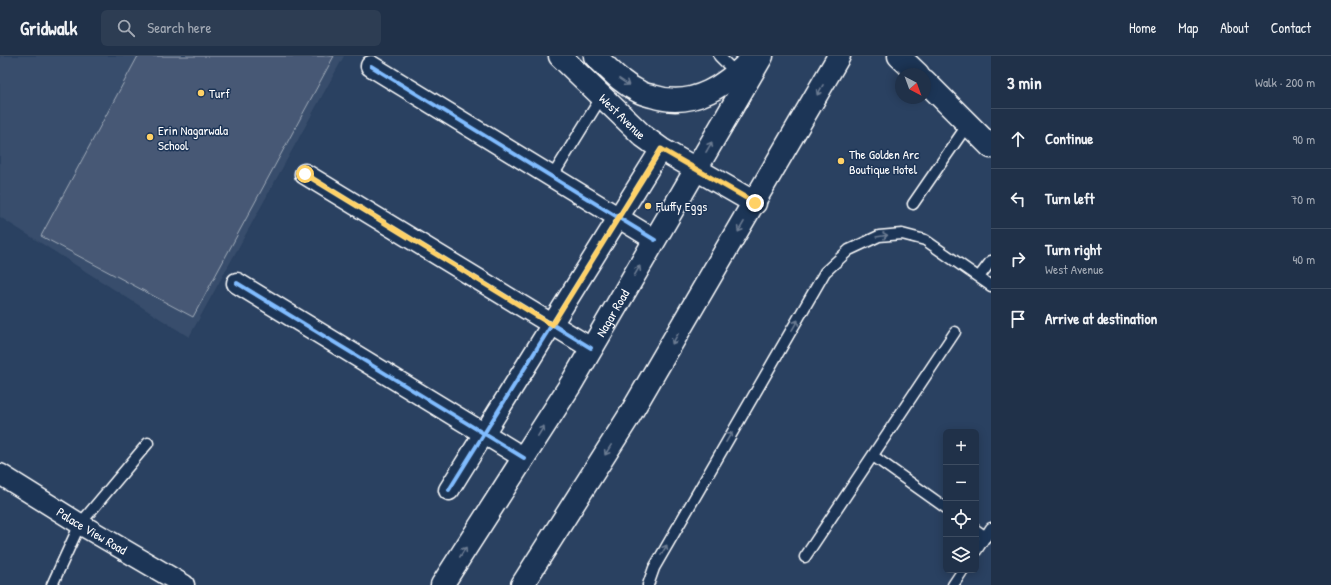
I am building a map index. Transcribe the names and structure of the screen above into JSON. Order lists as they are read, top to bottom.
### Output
{
  "streets": {
    "main road": ["West Avenue", "Nagar Road"],
    "street": ["Palace View Road"]
  },
  "crossings": [
    ["West Avenue", "Nagar Road"]
  ],
  "places": [
    "Turf",
    "Erin Nagarwala School",
    "The Golden Arc Boutique Hotel",
    "Fluffy Eggs"
  ],
  "north": "bottom right",
  "page": {
    "header": "Gridwalk",
    "search": "Search here",
    "nav": [
      "Home",
      "Map",
      "About",
      "Contact"
    ],
    "heading": ["3 min", "Walk · 200 m"],
    "list": [
      ["Continue", "90 m"],
      ["Turn left", "70 m"],
      ["Turn right", "West Avenue", "40 m"],
      "Arrive at destination"
    ],
    "map_buttons": ["+", "−"]
  }
}
